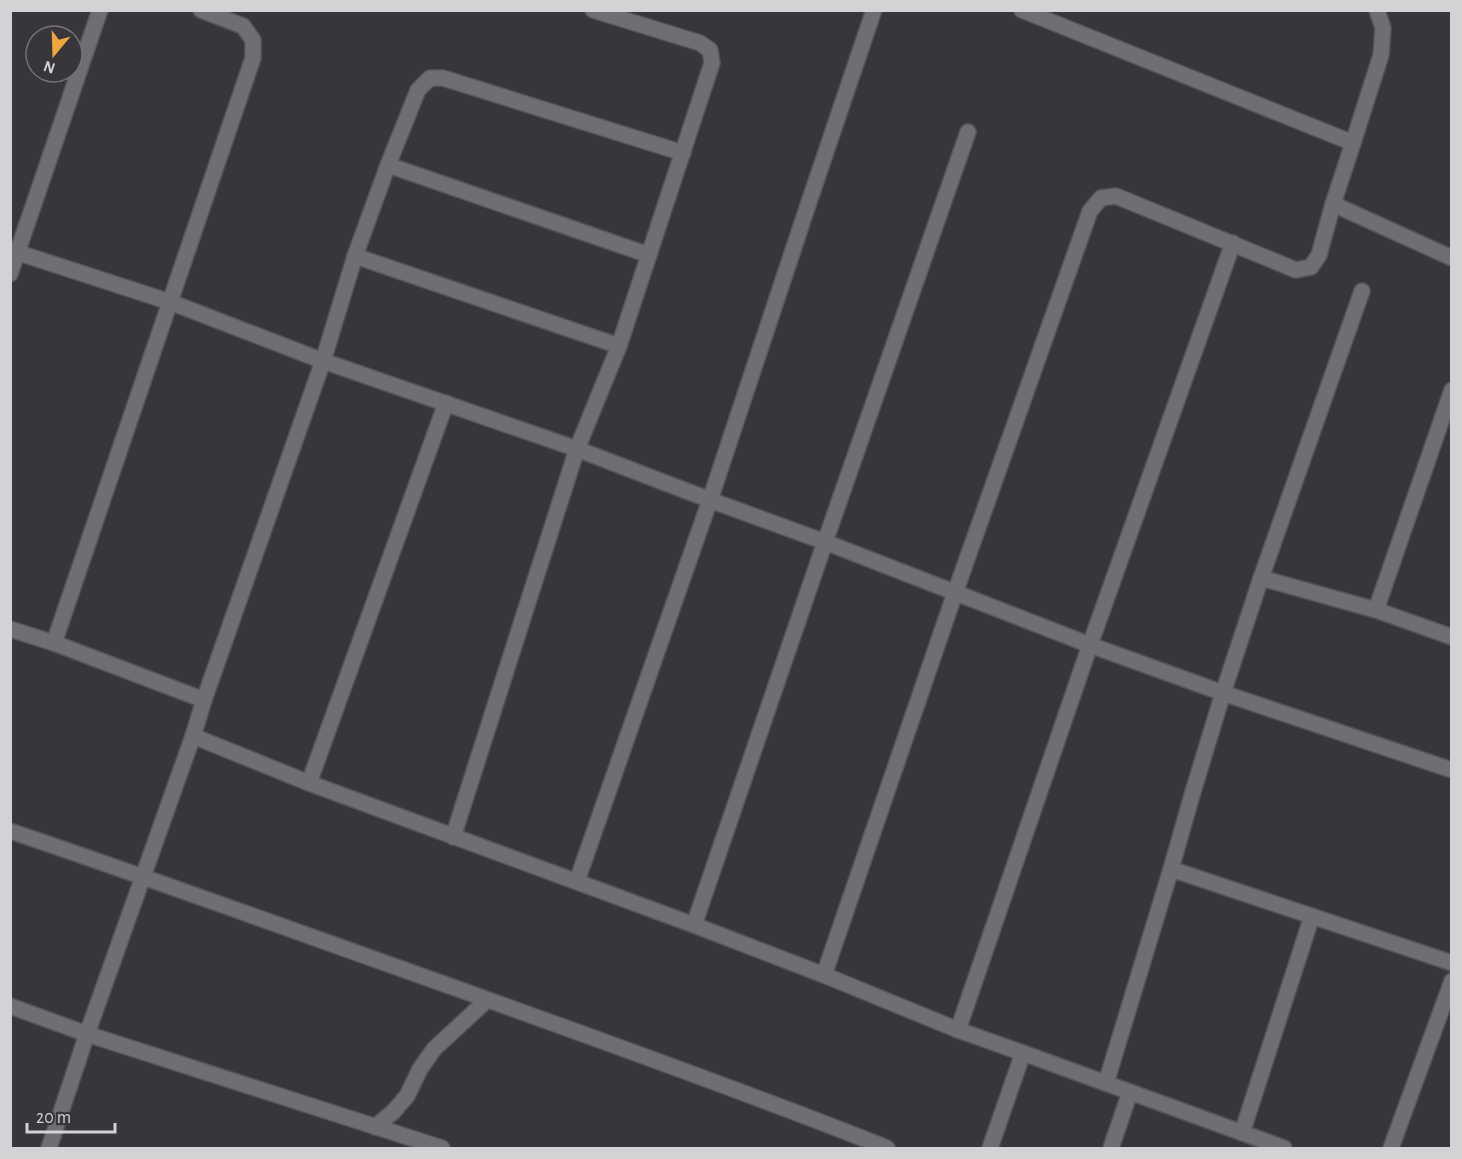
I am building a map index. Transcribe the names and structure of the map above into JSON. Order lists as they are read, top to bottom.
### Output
{
  "scale_bar": "20 m",
  "north": "bottom"
}
